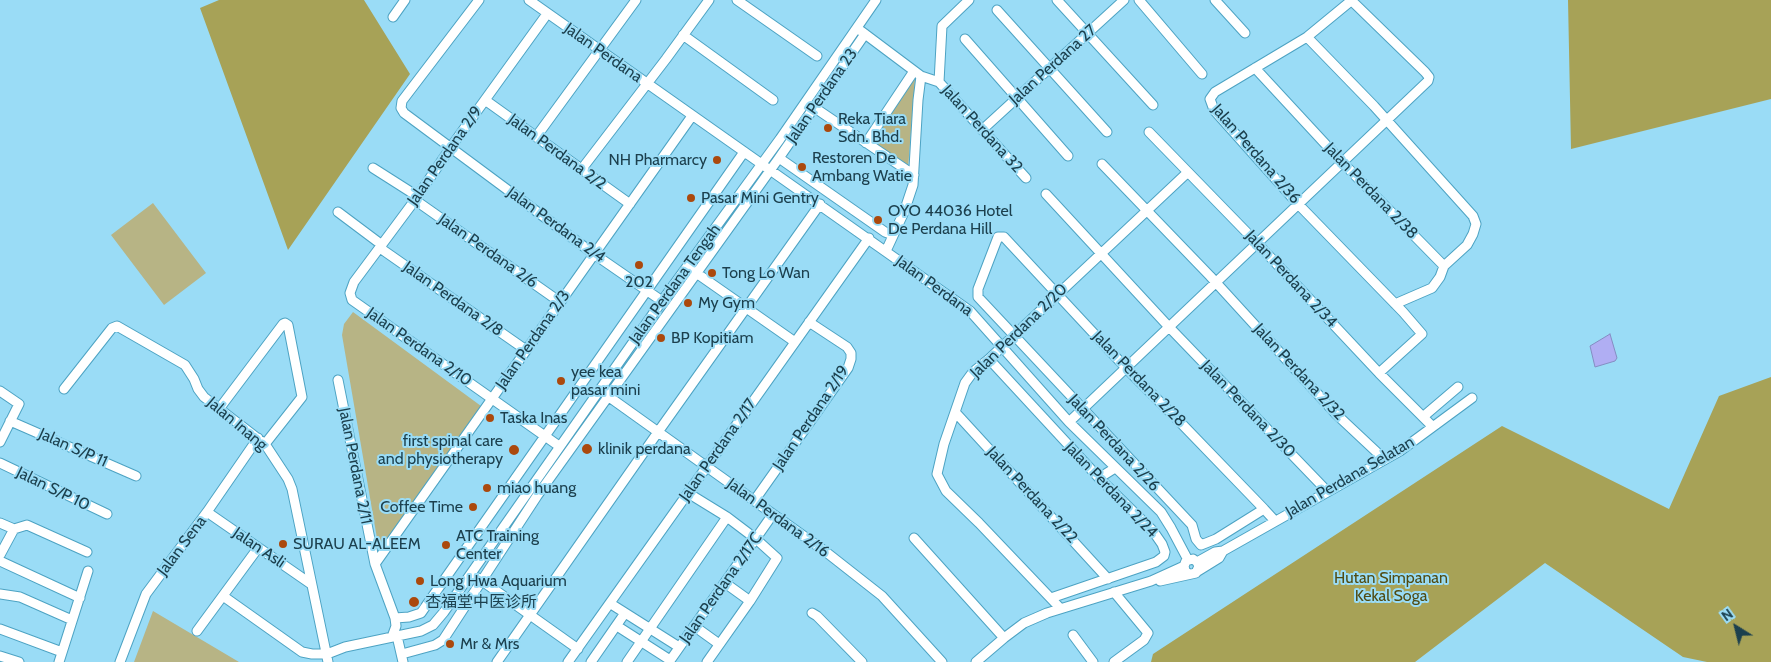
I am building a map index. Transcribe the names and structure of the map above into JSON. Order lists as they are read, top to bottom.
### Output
{
  "streets": {
    "street": [
      "Jalan Perdana",
      "Jalan Perdana 27",
      "Jalan Perdana 23",
      "Jalan Perdana 32",
      "Jalan Perdana 2/2",
      "Jalan Perdana 2/36",
      "Jalan Perdana 2/9",
      "Jalan Perdana 2/38",
      "Jalan Perdana 2/4",
      "Jalan Perdana 2/6",
      "Jalan Perdana 2/34",
      "Jalan Perdana Tengah",
      "Jalan Perdana 2/8",
      "Jalan Perdana 2/20",
      "Jalan Perdana 2/3",
      "Jalan Perdana 2/10",
      "Jalan Perdana 2/32",
      "Jalan Perdana 2/28",
      "Jalan Perdana 2/30",
      "Jalan Perdana 2/19",
      "Jalan Inang",
      "Jalan Perdana 2/26",
      "Jalan S/P 11",
      "Jalan Perdana 2/17",
      "Jalan Perdana 2/11",
      "Jalan Perdana Selatan",
      "Jalan S/P 10",
      "Jalan Perdana 2/24",
      "Jalan Perdana 2/22",
      "Jalan Perdana 2/16",
      "Jalan Sena",
      "Jalan Asli",
      "Jalan Perdana 2/17C"
    ]
  },
  "crossings": [
    ["Jalan Perdana", "Jalan Perdana 23"],
    ["Jalan Perdana", "Jalan Perdana 2/9"],
    ["Jalan Perdana", "Jalan Perdana Tengah"],
    ["Jalan Perdana", "Jalan Perdana 2/20"],
    ["Jalan Perdana", "Jalan Perdana 2/3"],
    ["Jalan Perdana", "Jalan Perdana 2/17"],
    ["Jalan Perdana", "Jalan Perdana Selatan"],
    ["Jalan Perdana 27", "Jalan Perdana 32"],
    ["Jalan Perdana 23", "Jalan Perdana 2/16"],
    ["Jalan Perdana 2/2", "Jalan Perdana 2/9"],
    ["Jalan Perdana 2/2", "Jalan Perdana 2/3"],
    ["Jalan Perdana 2/36", "Jalan Perdana 2/38"],
    ["Jalan Perdana 2/36", "Jalan Perdana 2/34"],
    ["Jalan Perdana 2/9", "Jalan Perdana 2/4"],
    ["Jalan Perdana 2/9", "Jalan Perdana 2/6"],
    ["Jalan Perdana 2/9", "Jalan Perdana 2/8"],
    ["Jalan Perdana 2/9", "Jalan Perdana 2/10"],
    ["Jalan Perdana 2/4", "Jalan Perdana Tengah"],
    ["Jalan Perdana 2/4", "Jalan Perdana 2/3"],
    ["Jalan Perdana 2/6", "Jalan Perdana 2/3"],
    ["Jalan Perdana 2/34", "Jalan Perdana 2/20"],
    ["Jalan Perdana 2/34", "Jalan Perdana Selatan"],
    ["Jalan Perdana Tengah", "Jalan Perdana 2/10"],
    ["Jalan Perdana Tengah", "Jalan Inang"],
    ["Jalan Perdana Tengah", "Jalan Perdana 2/11"],
    ["Jalan Perdana Tengah", "Jalan Perdana 2/16"],
    ["Jalan Perdana 2/8", "Jalan Perdana 2/3"],
    ["Jalan Perdana 2/20", "Jalan Perdana 2/32"],
    ["Jalan Perdana 2/20", "Jalan Perdana 2/28"],
    ["Jalan Perdana 2/20", "Jalan Perdana 2/30"],
    ["Jalan Perdana 2/20", "Jalan Perdana 2/26"],
    ["Jalan Perdana 2/20", "Jalan Perdana Selatan"],
    ["Jalan Perdana 2/20", "Jalan Perdana 2/24"],
    ["Jalan Perdana 2/20", "Jalan Perdana 2/22"],
    ["Jalan Perdana 2/3", "Jalan Perdana 2/10"],
    ["Jalan Perdana 2/3", "Jalan Perdana 2/11"],
    ["Jalan Perdana 2/32", "Jalan Perdana Selatan"],
    ["Jalan Perdana 2/28", "Jalan Perdana 2/26"],
    ["Jalan Perdana 2/28", "Jalan Perdana Selatan"],
    ["Jalan Perdana 2/30", "Jalan Perdana Selatan"],
    ["Jalan Perdana 2/19", "Jalan Perdana 2/17"],
    ["Jalan Perdana 2/19", "Jalan Perdana 2/16"],
    ["Jalan Inang", "Jalan Sena"],
    ["Jalan Inang", "Jalan Asli"],
    ["Jalan Perdana 2/17", "Jalan Perdana 2/16"],
    ["Jalan Perdana 2/24", "Jalan Perdana 2/22"],
    ["Jalan Perdana 2/16", "Jalan Perdana 2/17C"],
    ["Jalan Sena", "Jalan Asli"]
  ],
  "parks": ["Hutan Simpanan Kekal Soga"],
  "places": [
    "Reka Tiara Sdn. Bhd.",
    "NH Pharmarcy",
    "Restoren De Ambang Watie",
    "Pasar Mini Gentry",
    "OYO 44036 Hotel De Perdana Hill",
    "202",
    "Tong Lo Wan",
    "My Gym",
    "BP Kopitiam",
    "yee kea pasar mini",
    "Taska Inas",
    "klinik perdana",
    "first spinal care and physiotherapy",
    "miao huang",
    "Coffee Time",
    "SURAU AL-ALEEM",
    "ATC Training Center",
    "Long Hwa Aquarium",
    "杏福堂中医诊所",
    "Mr & Mrs"
  ],
  "north": "top left"
}
